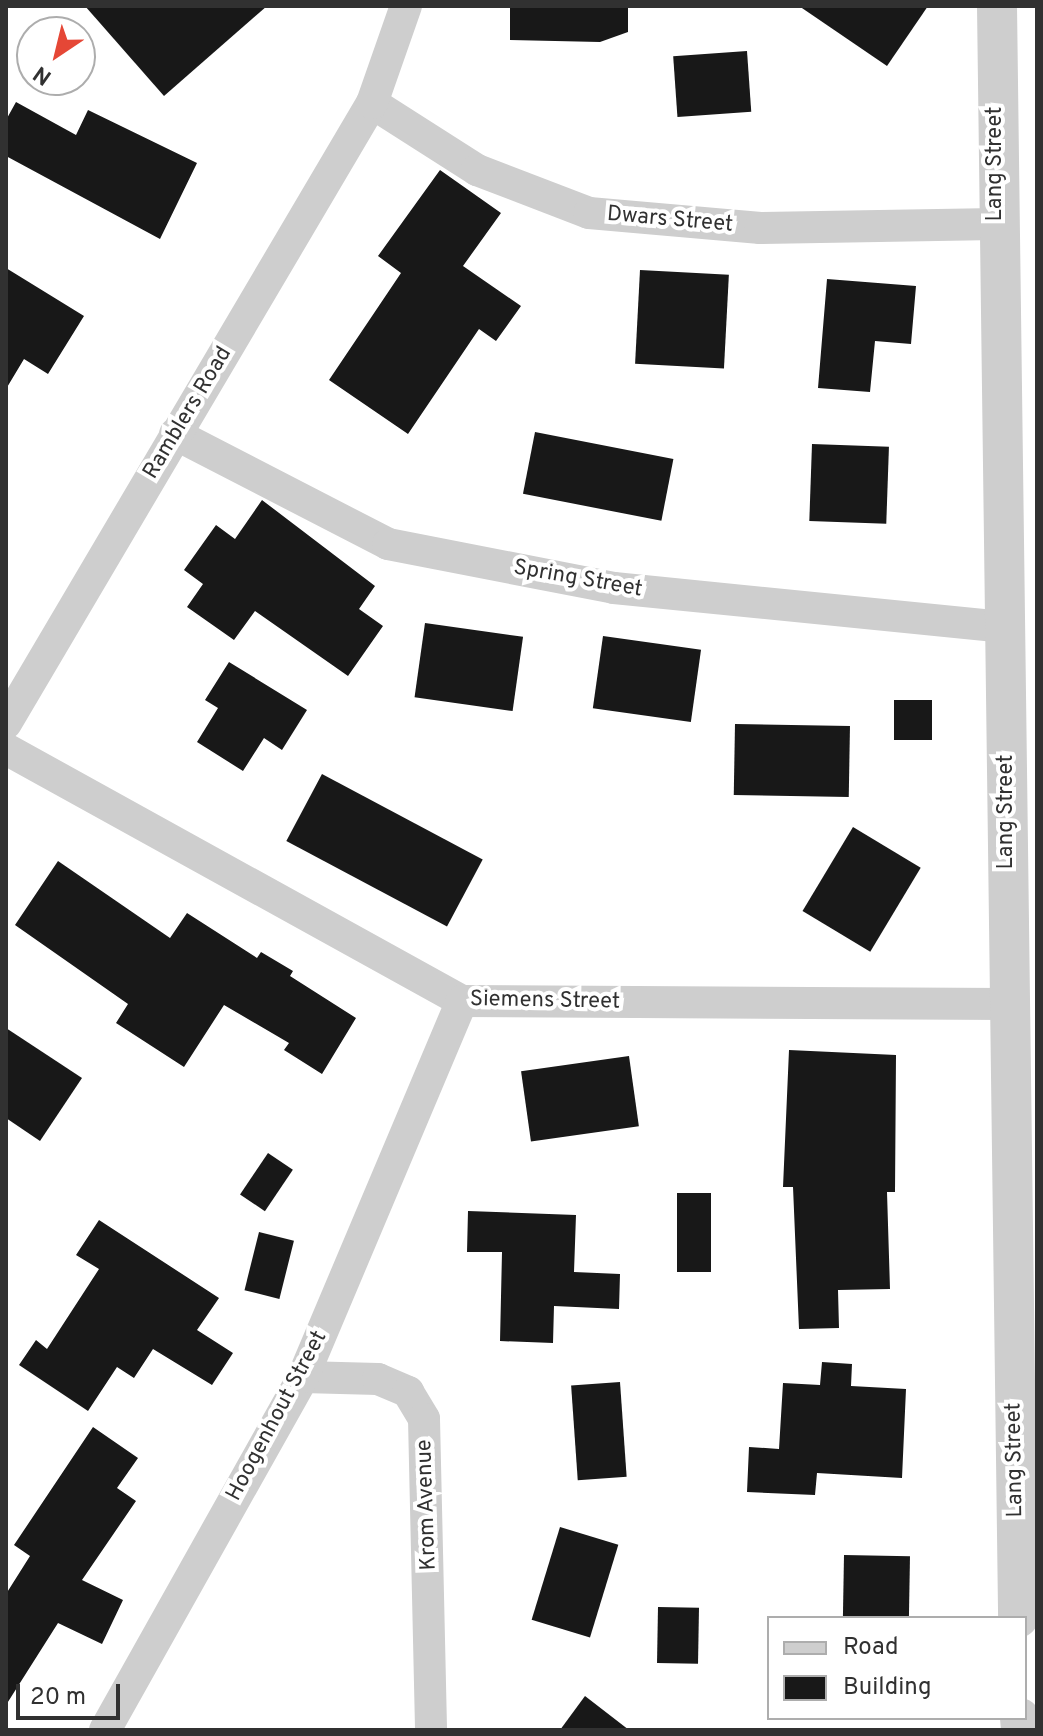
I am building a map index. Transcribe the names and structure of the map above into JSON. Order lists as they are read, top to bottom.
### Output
{
  "streets": {
    "street": [
      "Lang Street",
      "Dwars Street",
      "Ramblers Road",
      "Spring Street",
      "Siemens Street",
      "Hoogenhout Street",
      "Krom Avenue"
    ]
  },
  "crossings": [
    ["Lang Street", "Dwars Street"],
    ["Lang Street", "Spring Street"],
    ["Lang Street", "Siemens Street"],
    ["Dwars Street", "Ramblers Road"],
    ["Ramblers Road", "Spring Street"],
    ["Siemens Street", "Hoogenhout Street"],
    ["Hoogenhout Street", "Krom Avenue"]
  ],
  "legend": ["Road", "Building"],
  "scale_bar": "20 m",
  "north": "bottom left"
}
